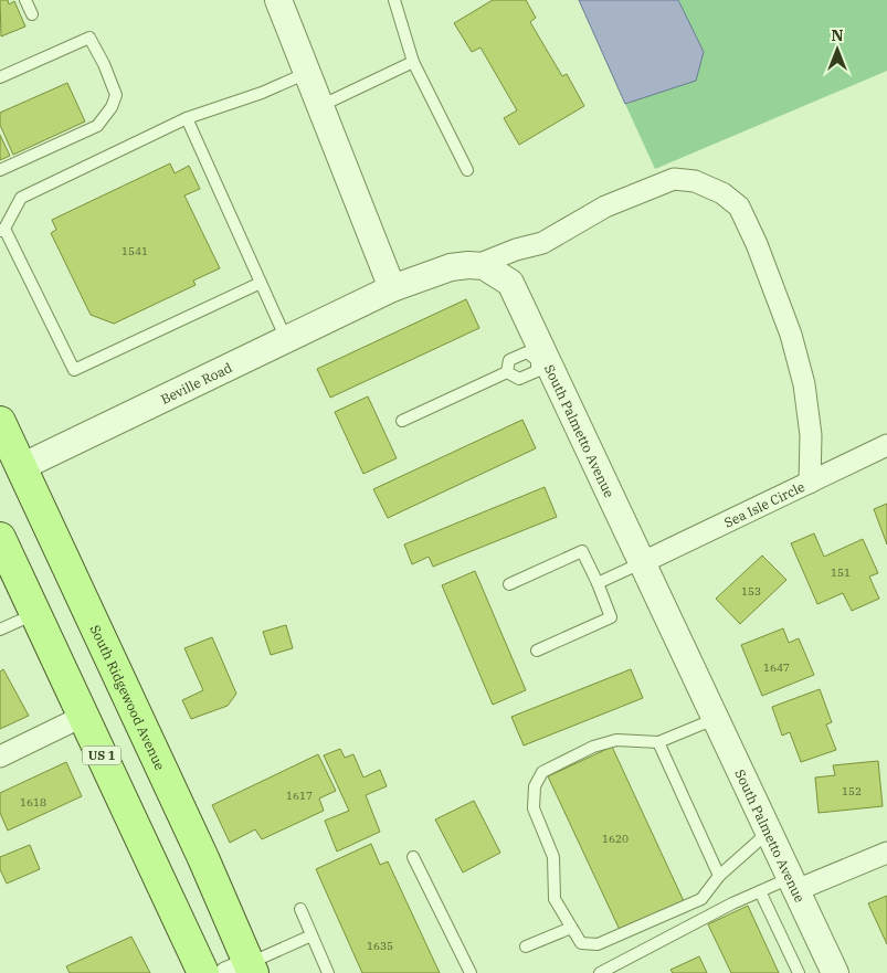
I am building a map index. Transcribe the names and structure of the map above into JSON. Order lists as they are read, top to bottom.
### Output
{
  "streets": {
    "main road": ["South Ridgewood Avenue", "US 1"],
    "street": ["Beville Road", "South Palmetto Avenue", "Sea Isle Circle"]
  },
  "crossings": [
    ["Beville Road", "South Ridgewood Avenue"],
    ["South Palmetto Avenue", "Sea Isle Circle"]
  ],
  "house_numbers": [
    "1541",
    "151",
    "153",
    "1647",
    "152",
    "1617",
    "1618",
    "1620",
    "1635"
  ],
  "north": "top"
}
